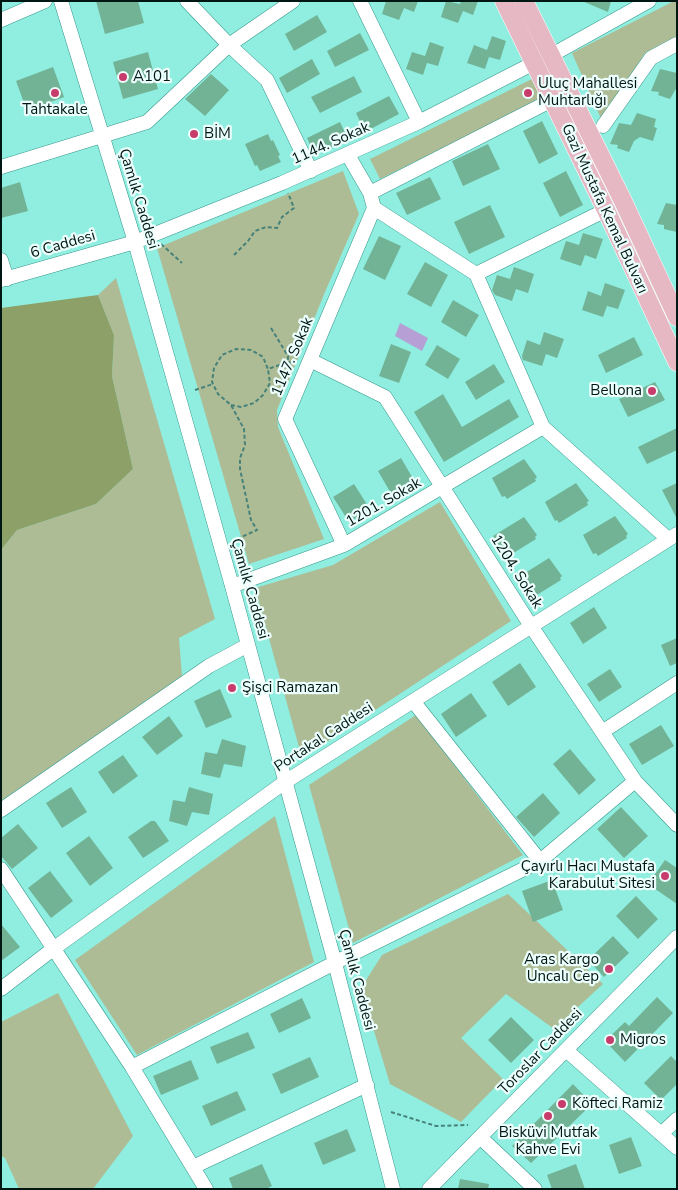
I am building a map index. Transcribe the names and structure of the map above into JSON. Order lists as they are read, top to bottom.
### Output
{
  "streets": {
    "main road": ["Gazi Mustafa Kemal Bulvarı"],
    "street": [
      "1144. Sokak",
      "Çamlık Caddesi",
      "6 Caddesi",
      "1147. Sokak",
      "1201. Sokak",
      "1204. Sokak",
      "Portakal Caddesi",
      "Toroslar Caddesi"
    ]
  },
  "crossings": [
    ["1144. Sokak", "Çamlık Caddesi"],
    ["1144. Sokak", "Gazi Mustafa Kemal Bulvarı"],
    ["1144. Sokak", "6 Caddesi"],
    ["Çamlık Caddesi", "6 Caddesi"],
    ["Çamlık Caddesi", "1201. Sokak"],
    ["Çamlık Caddesi", "Portakal Caddesi"],
    ["1147. Sokak", "1201. Sokak"],
    ["1147. Sokak", "1204. Sokak"],
    ["1201. Sokak", "1204. Sokak"],
    ["1204. Sokak", "Portakal Caddesi"]
  ],
  "places": [
    "A101",
    "Tahtakale",
    "Uluç Mahallesi Muhtarlığı",
    "BİM",
    "Bellona",
    "Şişci Ramazan",
    "Çayırlı Hacı Mustafa Karabulut Sitesi",
    "Aras Kargo Uncalı Cep",
    "Migros",
    "Köfteci Ramiz",
    "Bisküvi Mutfak Kahve Evi"
  ]
}
